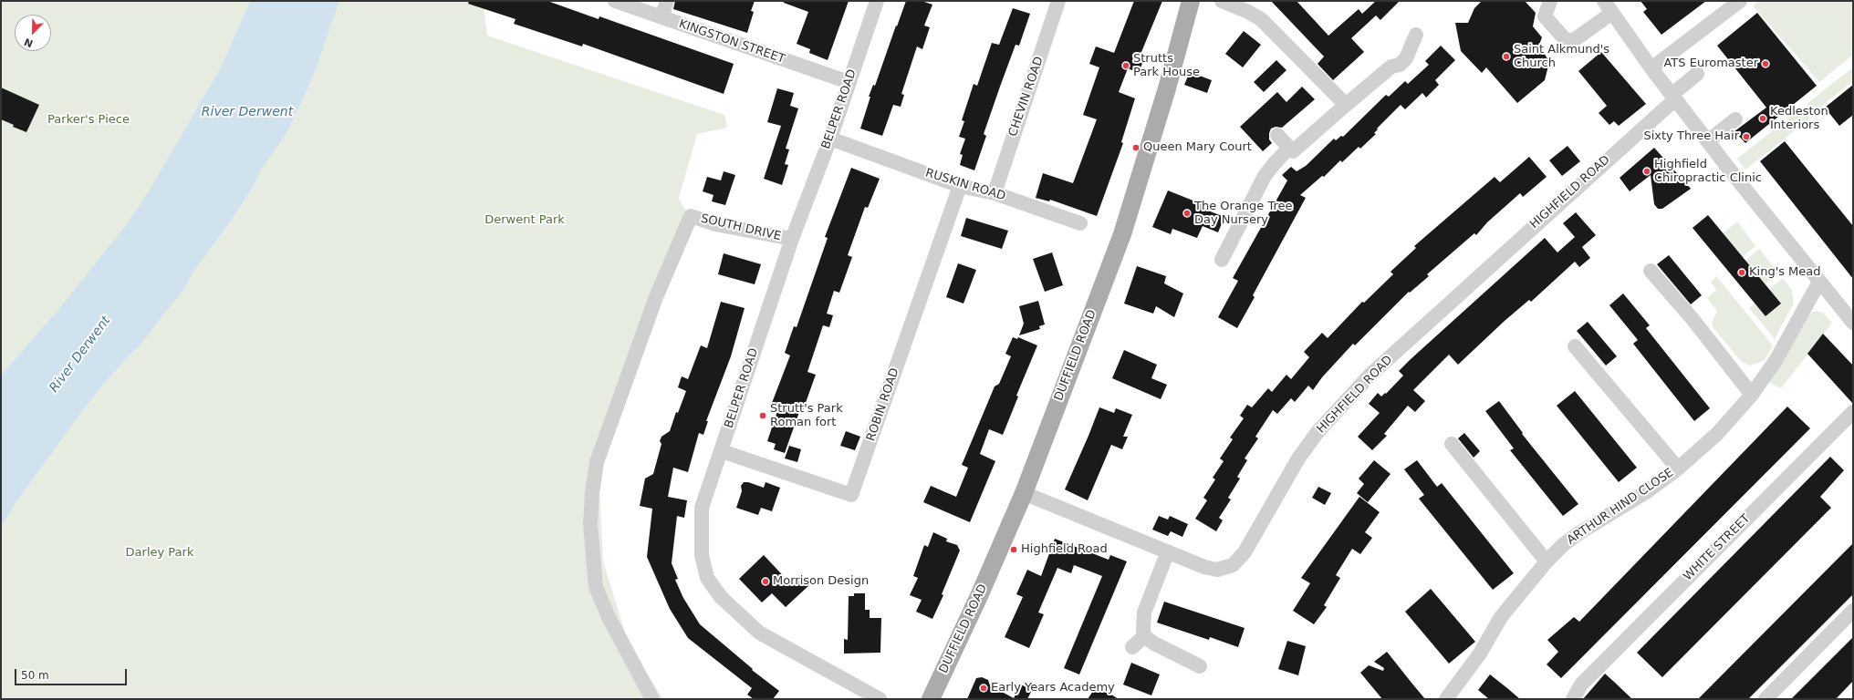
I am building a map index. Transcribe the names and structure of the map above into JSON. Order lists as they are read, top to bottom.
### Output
{
  "streets": {
    "main road": ["DUFFIELD ROAD"],
    "street": [
      "KINGSTON STREET",
      "CHEVIN ROAD",
      "BELPER ROAD",
      "RUSKIN ROAD",
      "HIGHFIELD ROAD",
      "SOUTH DRIVE",
      "ROBIN ROAD",
      "ARTHUR HIND CLOSE",
      "WHITE STREET"
    ]
  },
  "crossings": [
    ["KINGSTON STREET", "BELPER ROAD"],
    ["CHEVIN ROAD", "RUSKIN ROAD"],
    ["BELPER ROAD", "RUSKIN ROAD"],
    ["BELPER ROAD", "SOUTH DRIVE"],
    ["BELPER ROAD", "ROBIN ROAD"],
    ["RUSKIN ROAD", "ROBIN ROAD"],
    ["HIGHFIELD ROAD", "DUFFIELD ROAD"]
  ],
  "water": ["River Derwent"],
  "parks": ["Parker's Piece", "Derwent Park", "Darley Park"],
  "places": [
    "Saint Alkmund's Church",
    "ATS Euromaster",
    "Strutts Park House",
    "Kedleston Interiors",
    "Sixty Three Hair",
    "Queen Mary Court",
    "Highfield Chiropractic Clinic",
    "The Orange Tree Day Nursery",
    "King's Mead",
    "Strutt's Park Roman fort",
    "Highfield Road",
    "Morrison Design",
    "Early Years Academy"
  ],
  "scale_bar": "50 m",
  "north": "bottom left"
}
